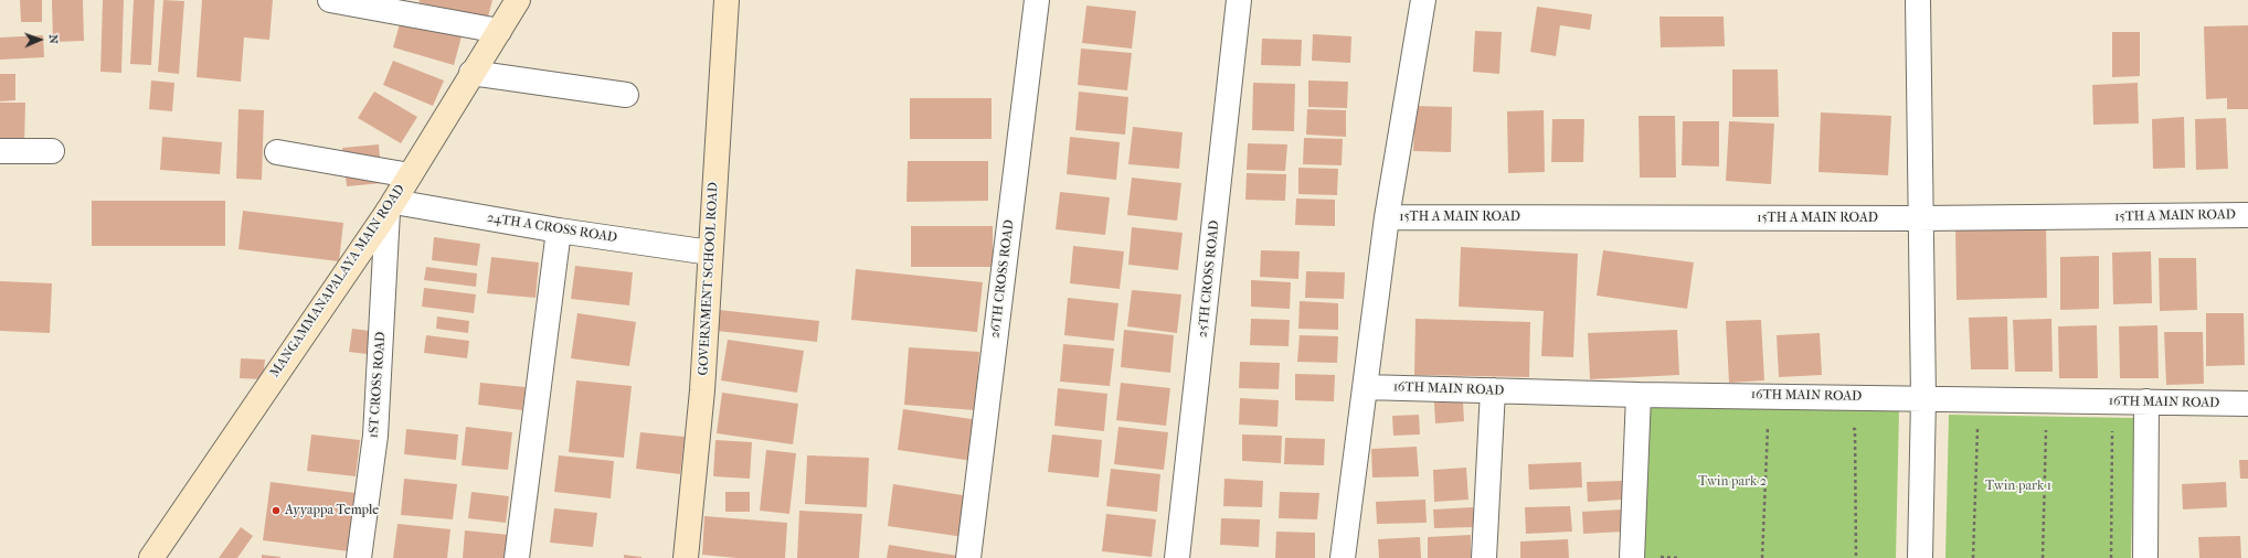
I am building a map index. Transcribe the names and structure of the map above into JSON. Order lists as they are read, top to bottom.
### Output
{
  "streets": {
    "street": [
      "15TH A MAIN ROAD",
      "24TH A CROSS ROAD",
      "GOVERNMENT SCHOOL ROAD",
      "26TH CROSS ROAD",
      "25TH CROSS ROAD",
      "MANGAMMANAPALAYA MAIN ROAD",
      "1ST CROSS ROAD",
      "16TH MAIN ROAD"
    ]
  },
  "crossings": [
    ["24TH A CROSS ROAD", "GOVERNMENT SCHOOL ROAD"],
    ["24TH A CROSS ROAD", "MANGAMMANAPALAYA MAIN ROAD"],
    ["24TH A CROSS ROAD", "1ST CROSS ROAD"],
    ["MANGAMMANAPALAYA MAIN ROAD", "1ST CROSS ROAD"]
  ],
  "parks": ["Twin park 2", "Twin park 1"],
  "places": ["Ayyappa Temple"],
  "north": "right"
}
